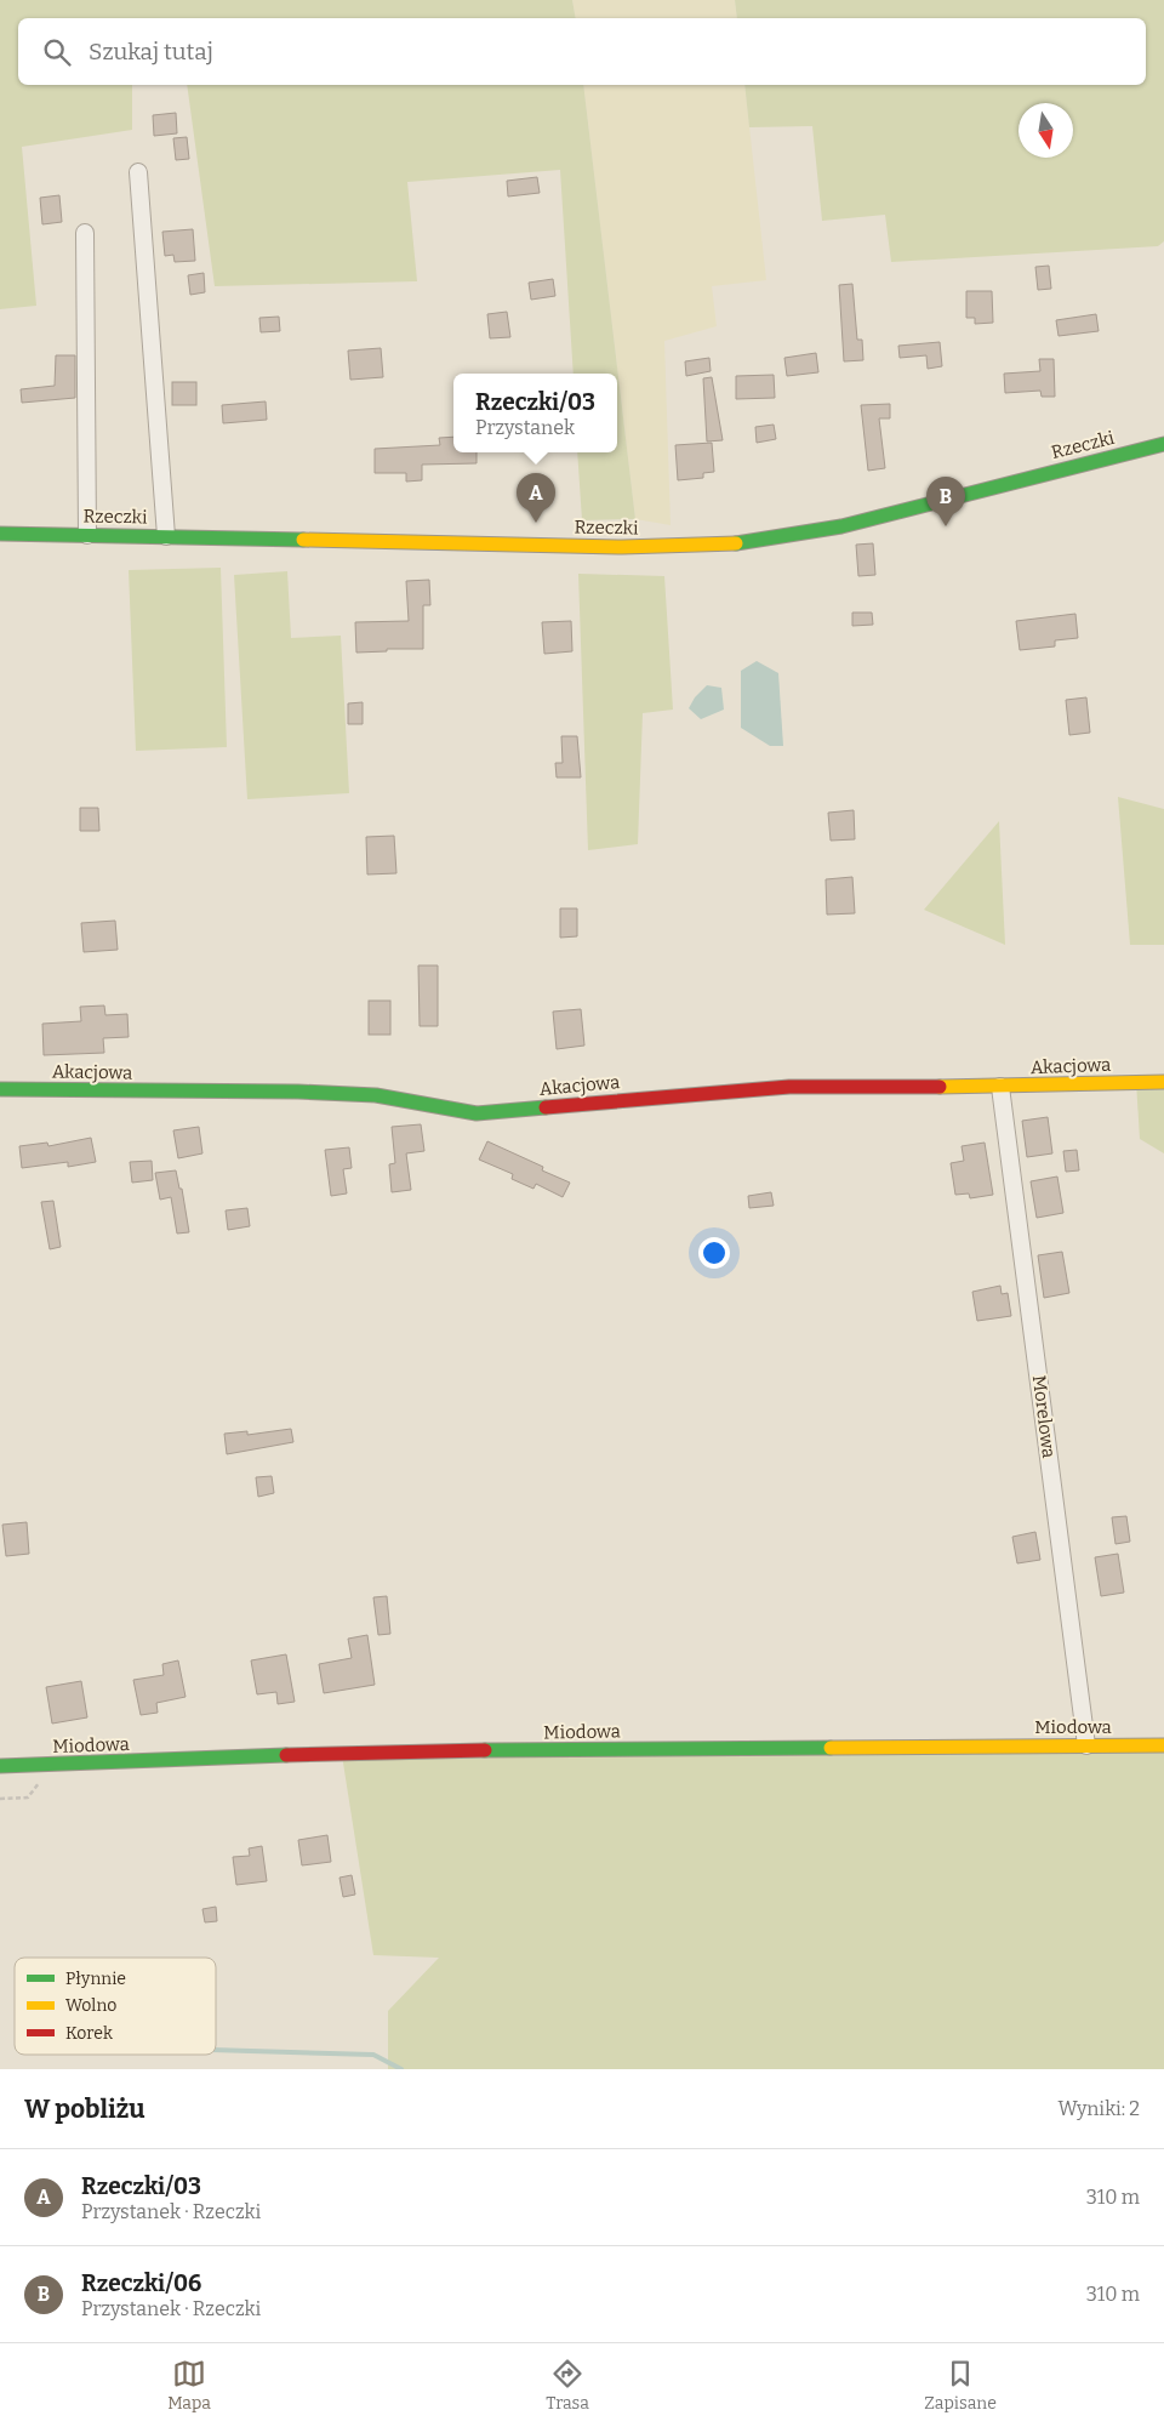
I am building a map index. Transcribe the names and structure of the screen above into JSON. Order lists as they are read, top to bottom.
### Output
{
  "streets": {
    "street": [
      "Rzeczki",
      "Akacjowa",
      "Morelowa",
      "Miodowa"
    ]
  },
  "crossings": [
    ["Akacjowa", "Morelowa"],
    ["Morelowa", "Miodowa"]
  ],
  "legend": ["Płynnie", "Wolno", "Korek"],
  "north": "bottom",
  "page": {
    "search": "Szukaj tutaj",
    "popup": ["Rzeczki/03", "Przystanek"],
    "pins": ["A", "B"],
    "heading": ["W pobliżu", "Wyniki: 2"],
    "list": [
      {
        "mark": "A",
        "name": "Rzeczki/03",
        "note": "Przystanek · Rzeczki",
        "value": "310 m"
      },
      {
        "mark": "B",
        "name": "Rzeczki/06",
        "note": "Przystanek · Rzeczki",
        "value": "310 m"
      }
    ],
    "nav": ["Mapa", "Trasa", "Zapisane"]
  }
}
